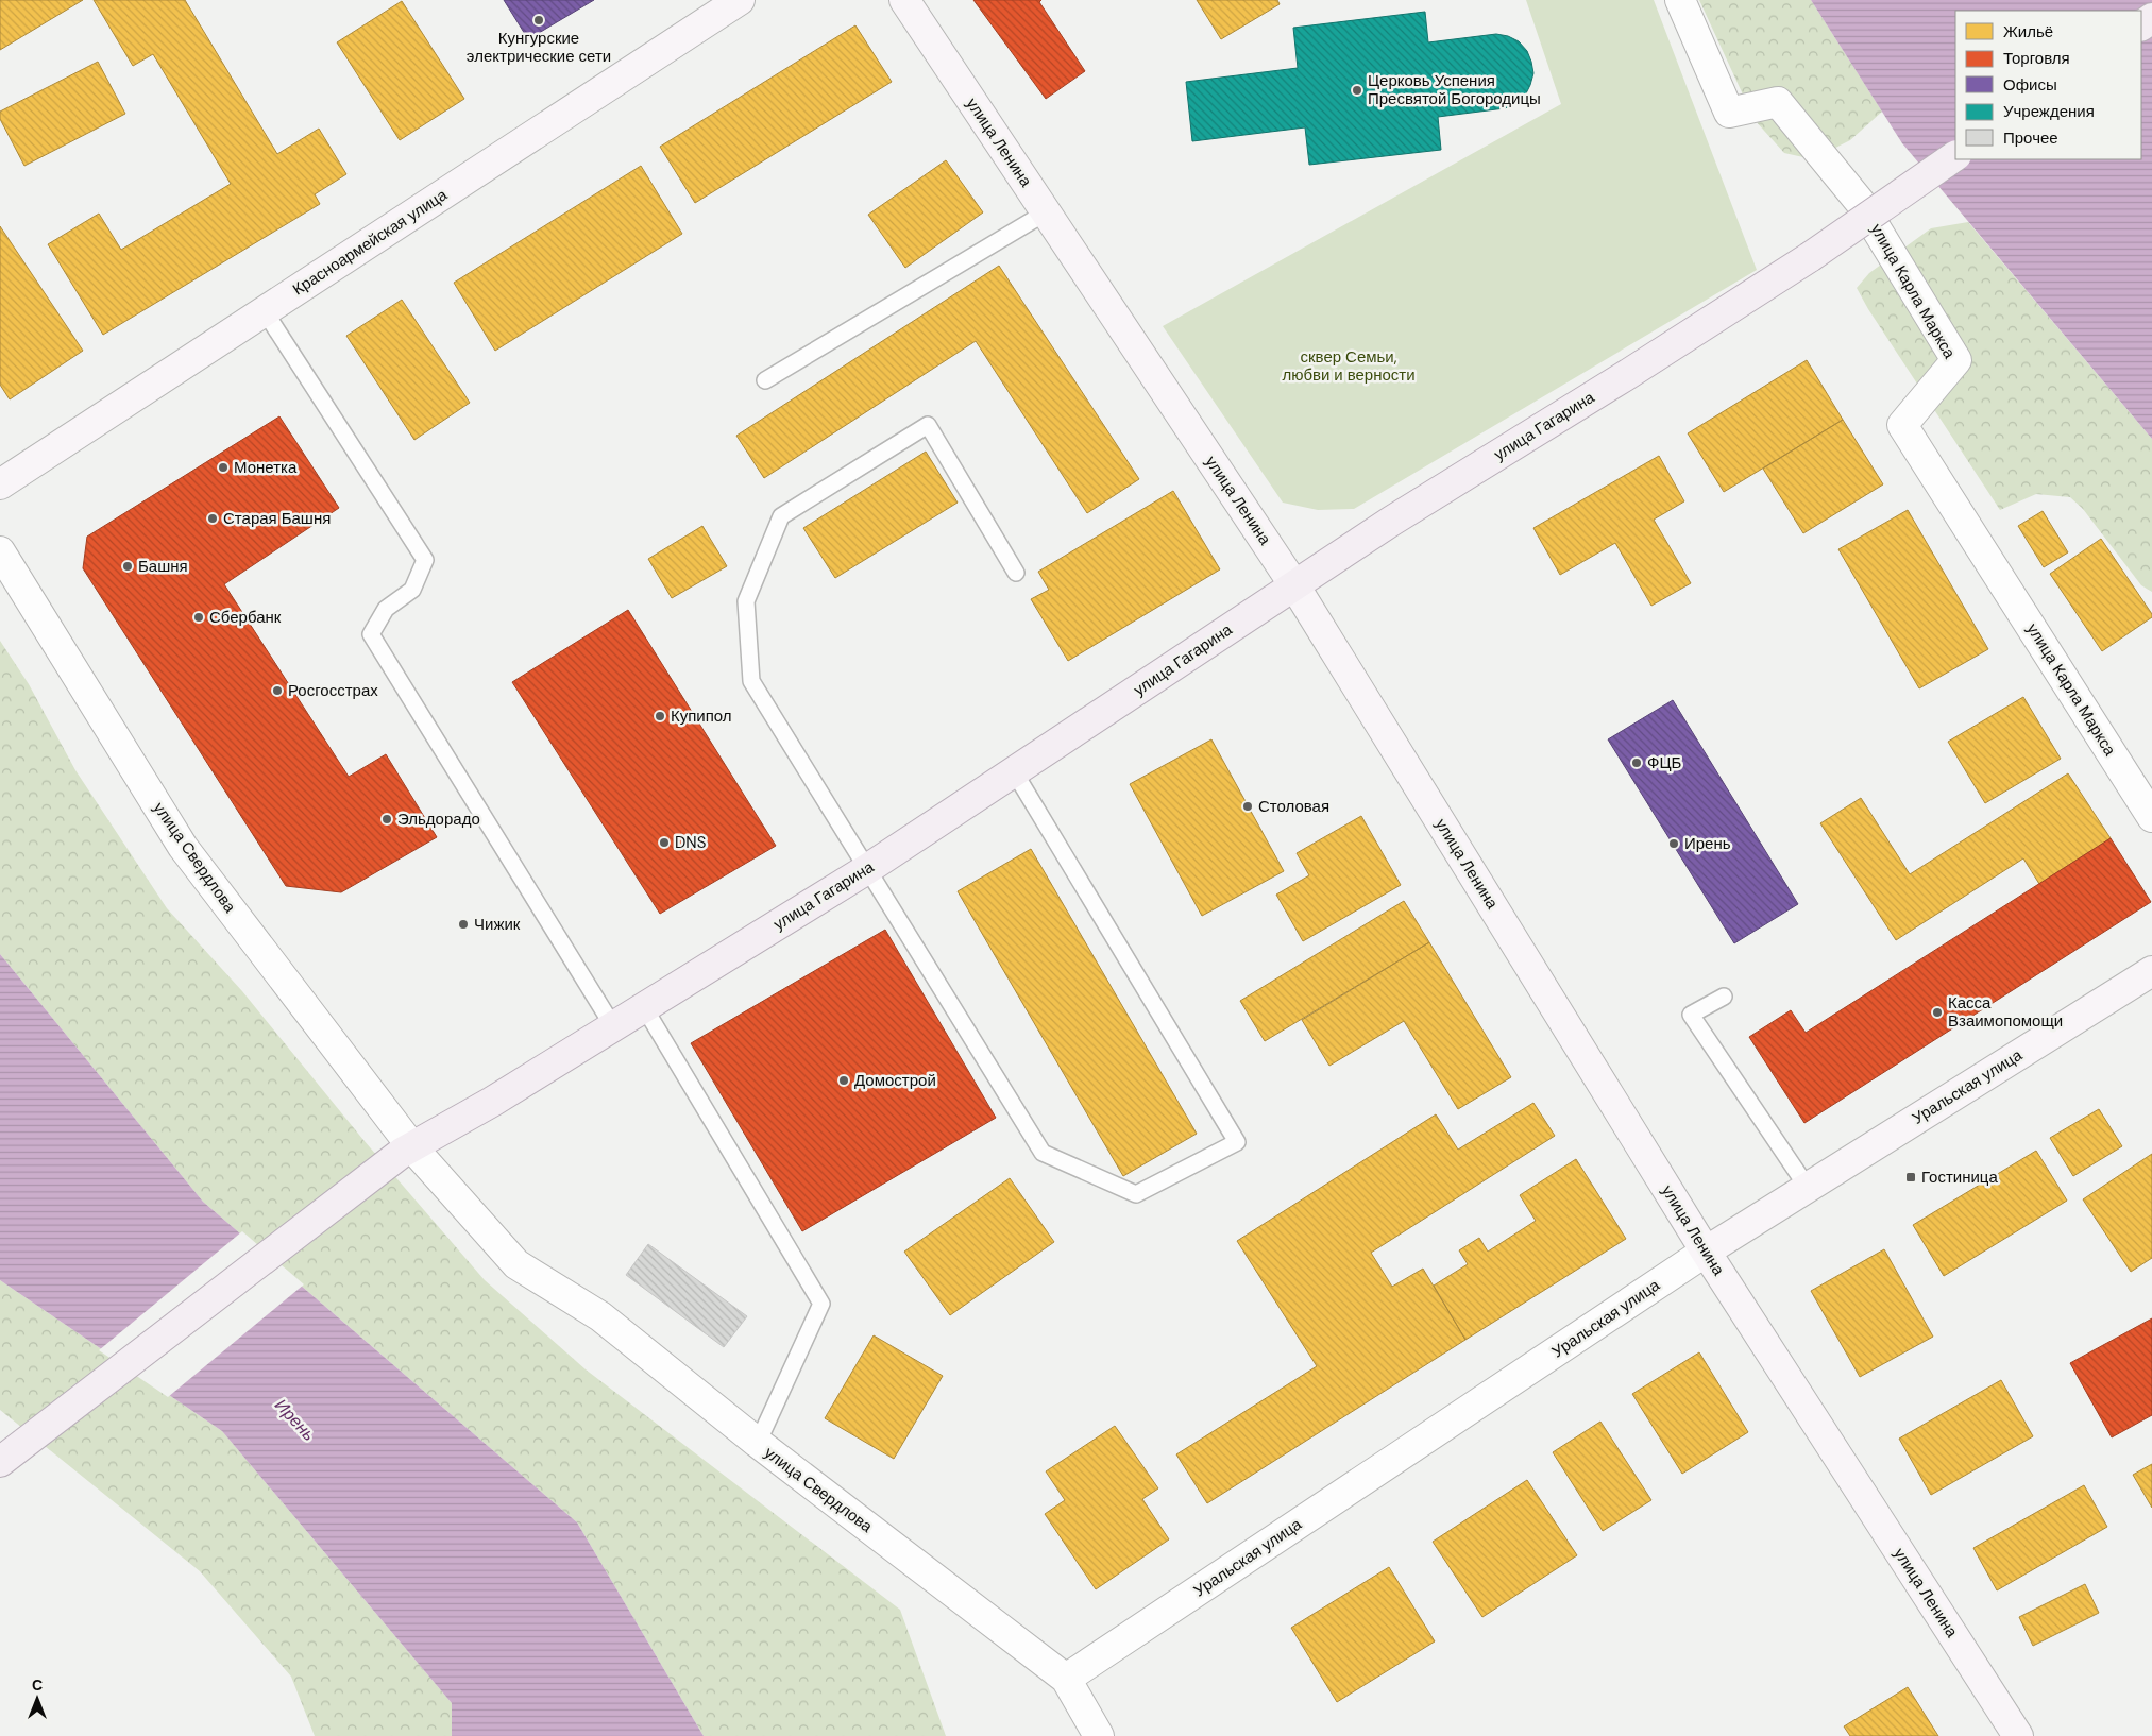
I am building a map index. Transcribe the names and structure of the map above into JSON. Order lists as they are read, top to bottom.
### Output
{
  "streets": {
    "main road": ["улица Гагарина"],
    "street": [
      "улица Ленина",
      "Красноармейская улица",
      "улица Карла Маркса",
      "улица Свердлова",
      "Уральская улица"
    ]
  },
  "crossings": [
    ["улица Ленина", "улица Гагарина"],
    ["улица Ленина", "Уральская улица"],
    ["улица Гагарина", "улица Свердлова"],
    ["улица Свердлова", "Уральская улица"]
  ],
  "water": ["Ирень"],
  "parks": ["сквер Семьи, любви и верности"],
  "places": {
    "other": [
      "Кунгурские электрические сети",
      "Церковь Успения Пресвятой Богородицы",
      "Монетка",
      "Старая Башня",
      "Башня",
      "Сбербанк",
      "Росгосстрах",
      "Купипол",
      "ФЦБ",
      "Столовая",
      "Эльдорадо",
      "DNS",
      "Ирень",
      "Чижик",
      "Касса Взаимопомощи",
      "Домострой"
    ],
    "transit": ["Гостиница"]
  },
  "legend": [
    "Жильё",
    "Торговля",
    "Офисы",
    "Учреждения",
    "Прочее"
  ],
  "north": "top"
}
